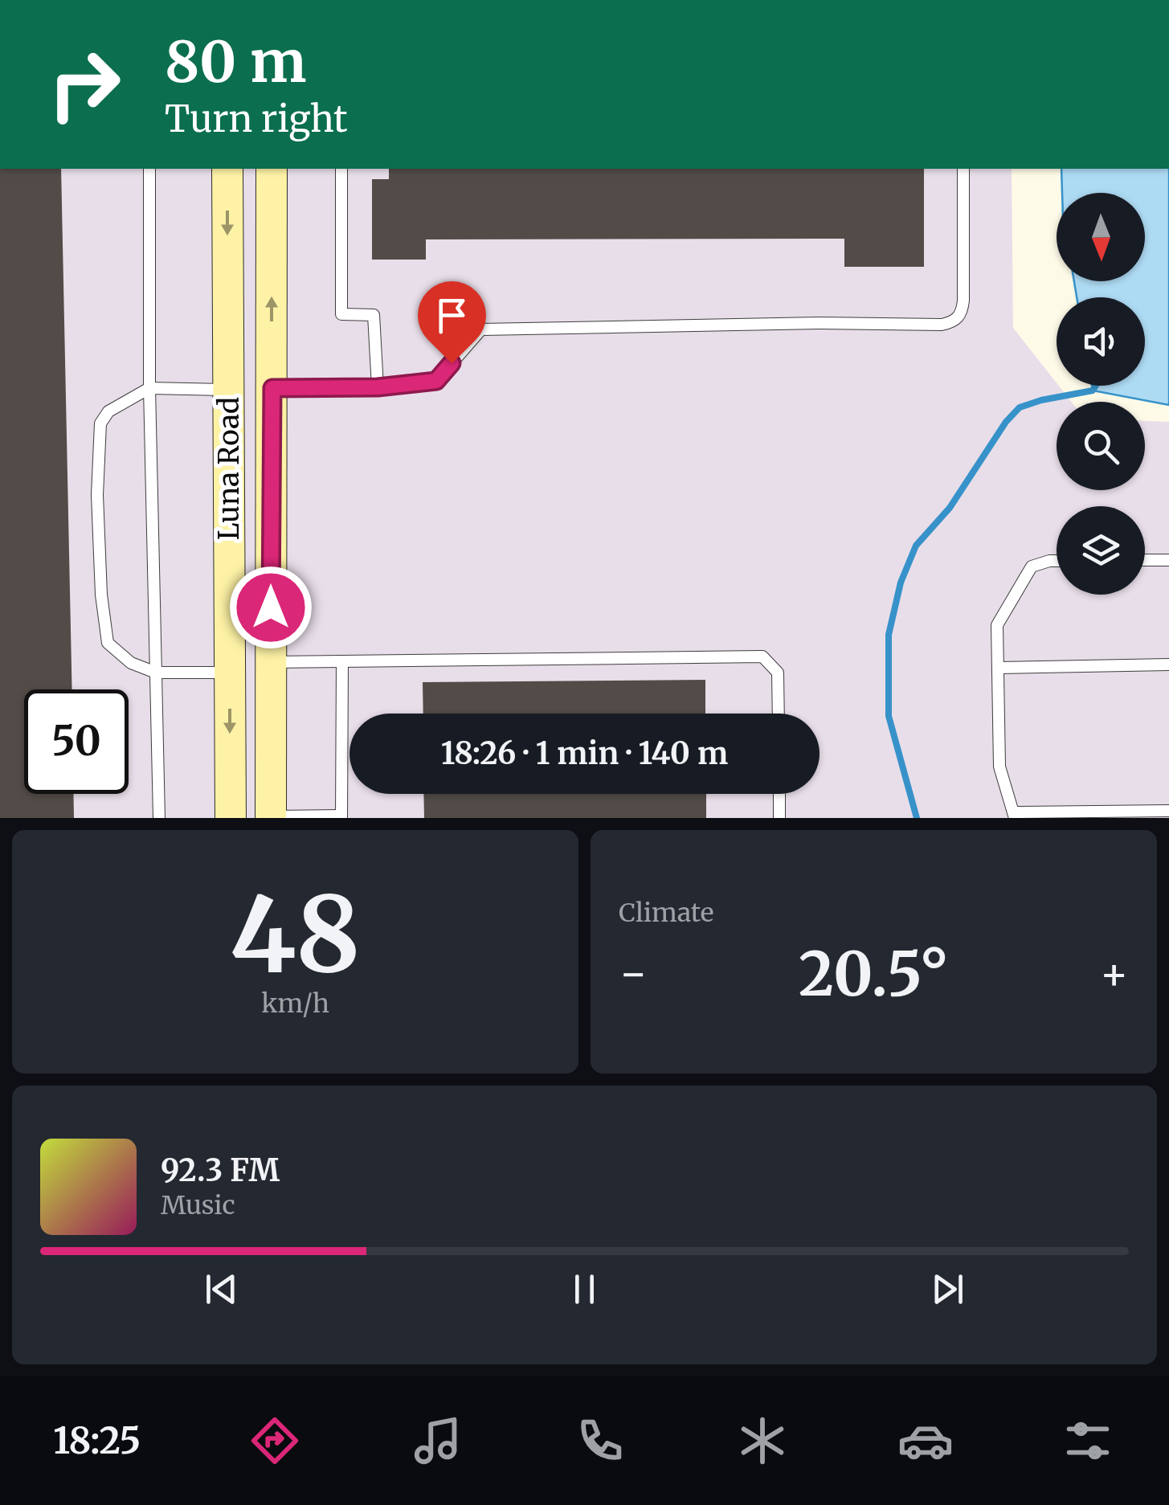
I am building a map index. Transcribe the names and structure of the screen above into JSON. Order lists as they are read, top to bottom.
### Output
{
  "streets": {
    "main road": ["Luna Road"]
  },
  "north": "bottom",
  "page": {
    "turn": ["80 m", "Turn right"],
    "limit": "50",
    "trip": "18:26 · 1 min · 140 m",
    "tile": [
      ["48", "km/h"],
      "Climate"
    ],
    "heat": ["−", "20.5°", "+"],
    "song": ["92.3 FM", "Music"],
    "tabs": "18:25"
  }
}
